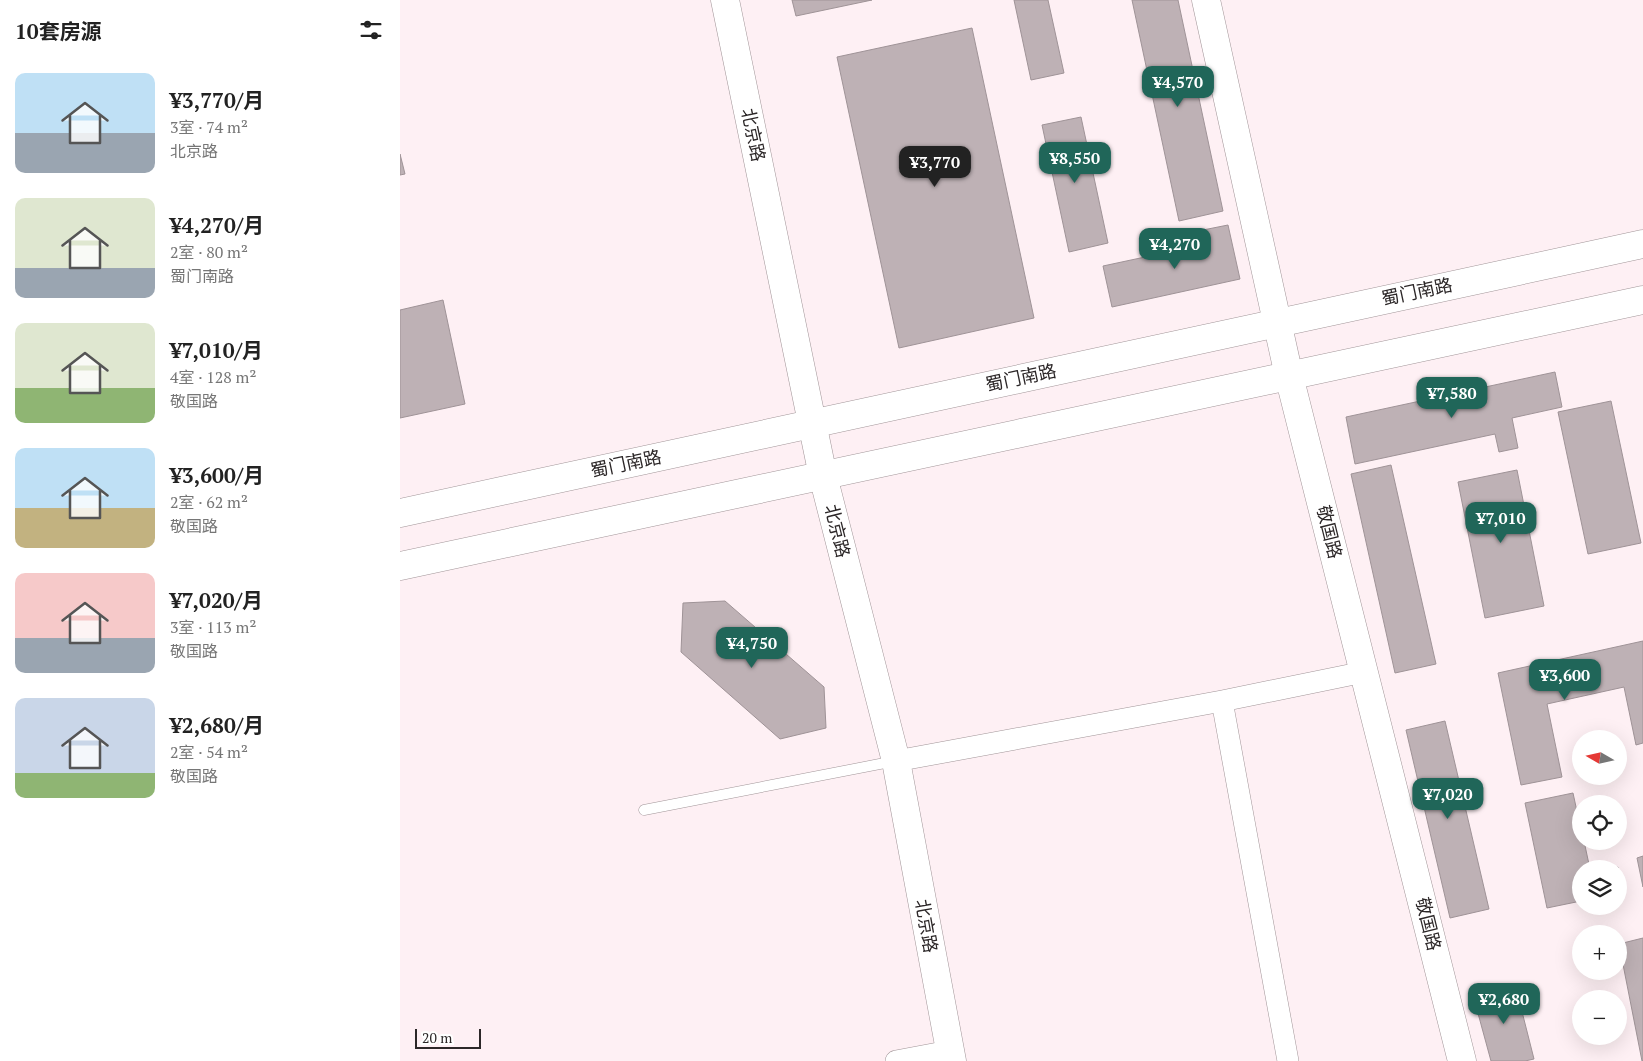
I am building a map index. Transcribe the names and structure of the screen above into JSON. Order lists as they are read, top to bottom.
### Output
{
  "streets": {
    "main road": ["北京路", "蜀门南路", "敬国路"]
  },
  "crossings": [
    ["北京路", "蜀门南路"],
    ["蜀门南路", "敬国路"]
  ],
  "scale_bar": "20 m",
  "north": "left",
  "page": {
    "heading": "10套房源",
    "list": [
      {
        "name": "¥3,770/月",
        "note": "3室 · 74 m² · 北京路"
      },
      {
        "name": "¥4,270/月",
        "note": "2室 · 80 m² · 蜀门南路"
      },
      {
        "name": "¥7,010/月",
        "note": "4室 · 128 m² · 敬国路"
      },
      {
        "name": "¥3,600/月",
        "note": "2室 · 62 m² · 敬国路"
      },
      {
        "name": "¥7,020/月",
        "note": "3室 · 113 m² · 敬国路"
      },
      {
        "name": "¥2,680/月",
        "note": "2室 · 54 m² · 敬国路"
      }
    ],
    "price": [
      "¥4,570",
      "¥8,550",
      "¥3,770",
      "¥4,270",
      "¥7,580",
      "¥7,010",
      "¥4,750",
      "¥3,600",
      "¥7,020",
      "¥2,680"
    ],
    "map_buttons": ["+", "−"],
    "scale": "20 m"
  }
}
